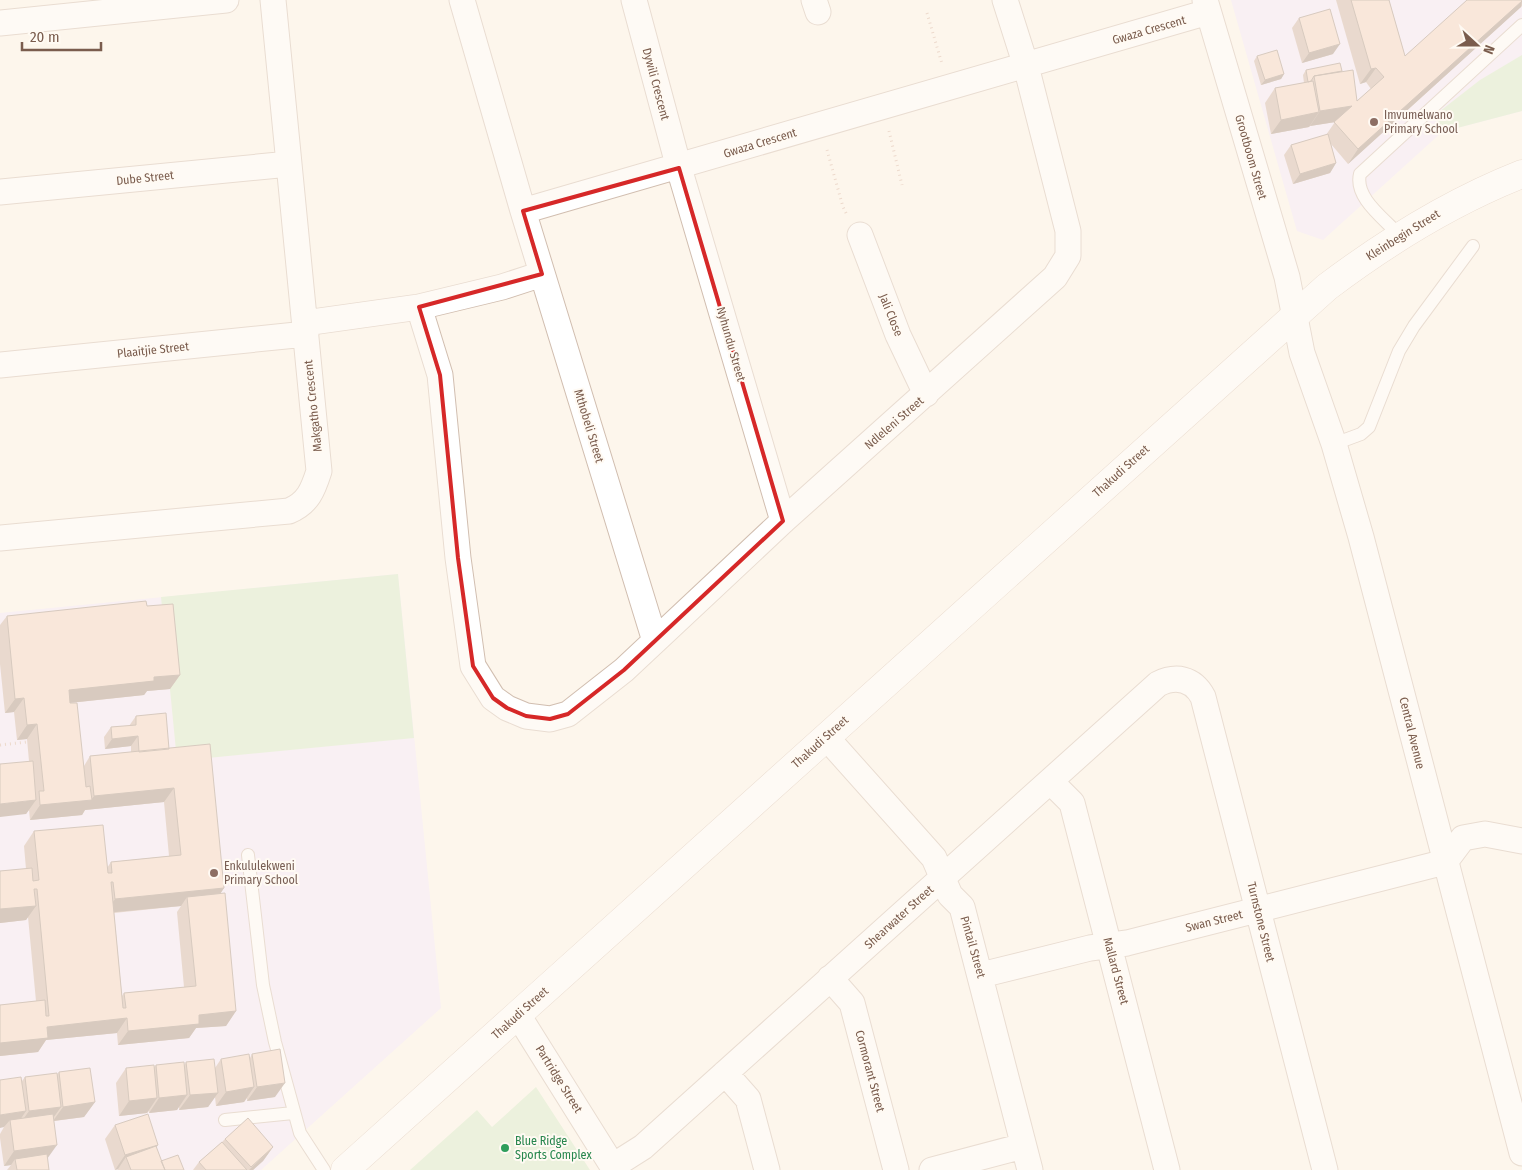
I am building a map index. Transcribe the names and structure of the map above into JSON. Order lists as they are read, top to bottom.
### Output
{
  "streets": {
    "street": [
      "Gwaza Crescent",
      "Dywili Crescent",
      "Grootboom Street",
      "Dube Street",
      "Kleinbegin Street",
      "Jali Close",
      "Nyhundu Street",
      "Plaaitjie Street",
      "Makgatho Crescent",
      "Ndleleni Street",
      "Mthobeli Street",
      "Thakudi Street",
      "Central Avenue",
      "Shearwater Street",
      "Swan Street",
      "Turnstone Street",
      "Pintail Street",
      "Mallard Street",
      "Cormorant Street",
      "Partridge Street"
    ]
  },
  "crossings": [
    ["Gwaza Crescent", "Dywili Crescent"],
    ["Gwaza Crescent", "Grootboom Street"],
    ["Gwaza Crescent", "Nyhundu Street"],
    ["Gwaza Crescent", "Ndleleni Street"],
    ["Gwaza Crescent", "Mthobeli Street"],
    ["Dywili Crescent", "Nyhundu Street"],
    ["Grootboom Street", "Kleinbegin Street"],
    ["Grootboom Street", "Thakudi Street"],
    ["Grootboom Street", "Central Avenue"],
    ["Dube Street", "Makgatho Crescent"],
    ["Kleinbegin Street", "Thakudi Street"],
    ["Kleinbegin Street", "Central Avenue"],
    ["Jali Close", "Ndleleni Street"],
    ["Nyhundu Street", "Ndleleni Street"],
    ["Plaaitjie Street", "Makgatho Crescent"],
    ["Plaaitjie Street", "Ndleleni Street"],
    ["Plaaitjie Street", "Mthobeli Street"],
    ["Ndleleni Street", "Mthobeli Street"],
    ["Thakudi Street", "Central Avenue"],
    ["Thakudi Street", "Pintail Street"],
    ["Thakudi Street", "Partridge Street"],
    ["Central Avenue", "Swan Street"],
    ["Shearwater Street", "Turnstone Street"],
    ["Shearwater Street", "Pintail Street"],
    ["Shearwater Street", "Mallard Street"],
    ["Shearwater Street", "Cormorant Street"],
    ["Shearwater Street", "Partridge Street"],
    ["Swan Street", "Turnstone Street"],
    ["Swan Street", "Pintail Street"],
    ["Swan Street", "Mallard Street"]
  ],
  "places": ["Imvumelwano Primary School", "Enkululekweni Primary School", "Blue Ridge Sports Complex"],
  "scale_bar": "20 m",
  "north": "right"
}
